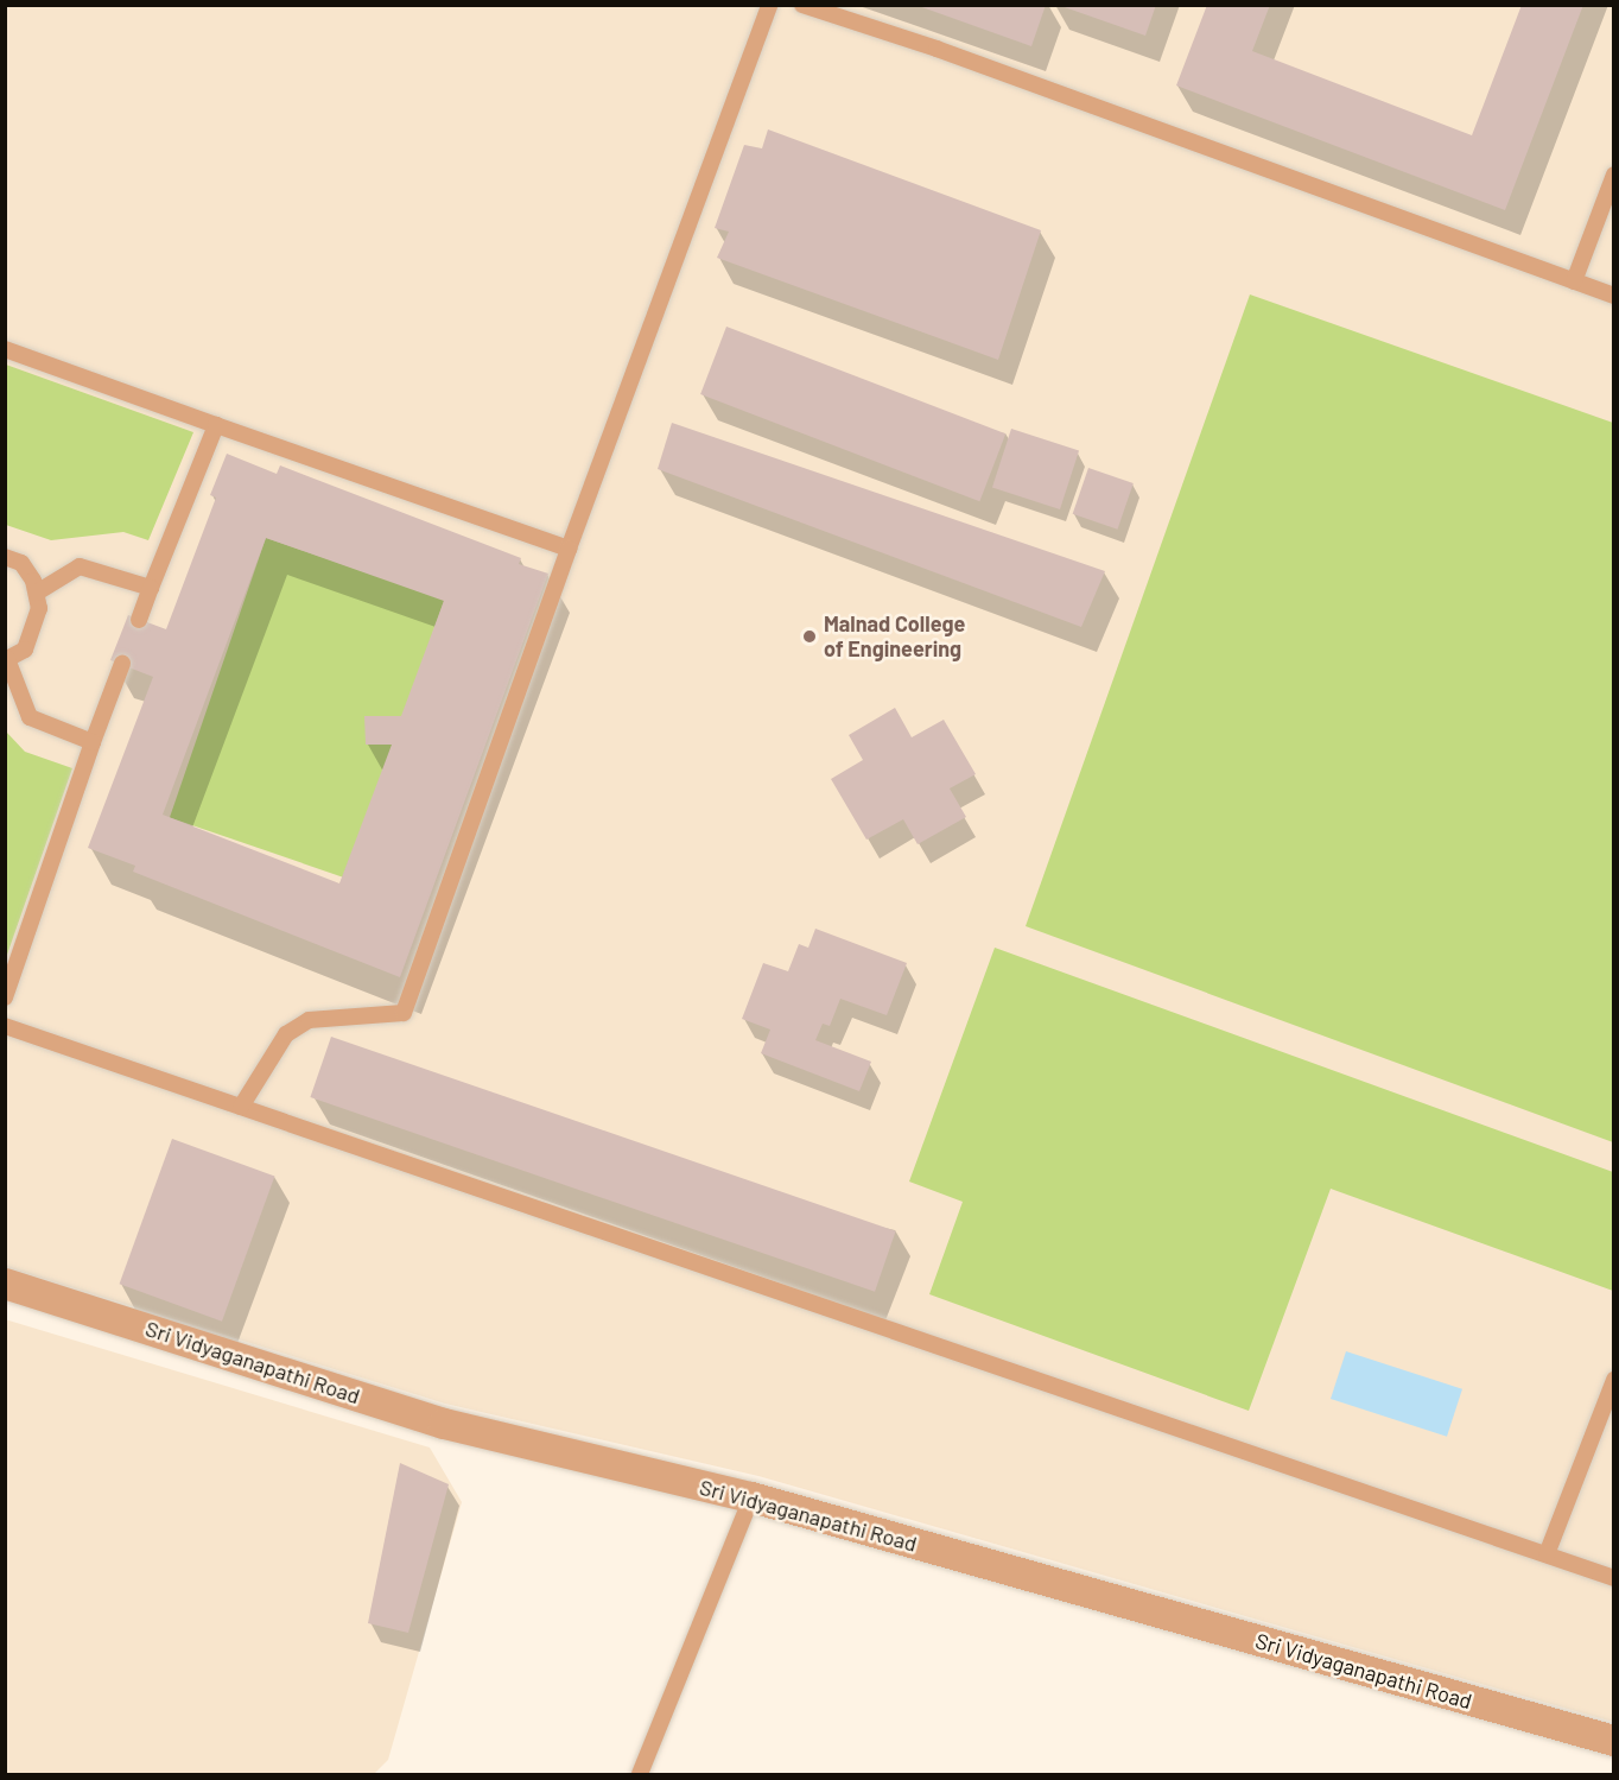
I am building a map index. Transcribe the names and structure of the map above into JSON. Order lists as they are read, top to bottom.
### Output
{
  "streets": {
    "street": ["Sri Vidyaganapathi Road"]
  },
  "places": ["Malnad College of Engineering"]
}
